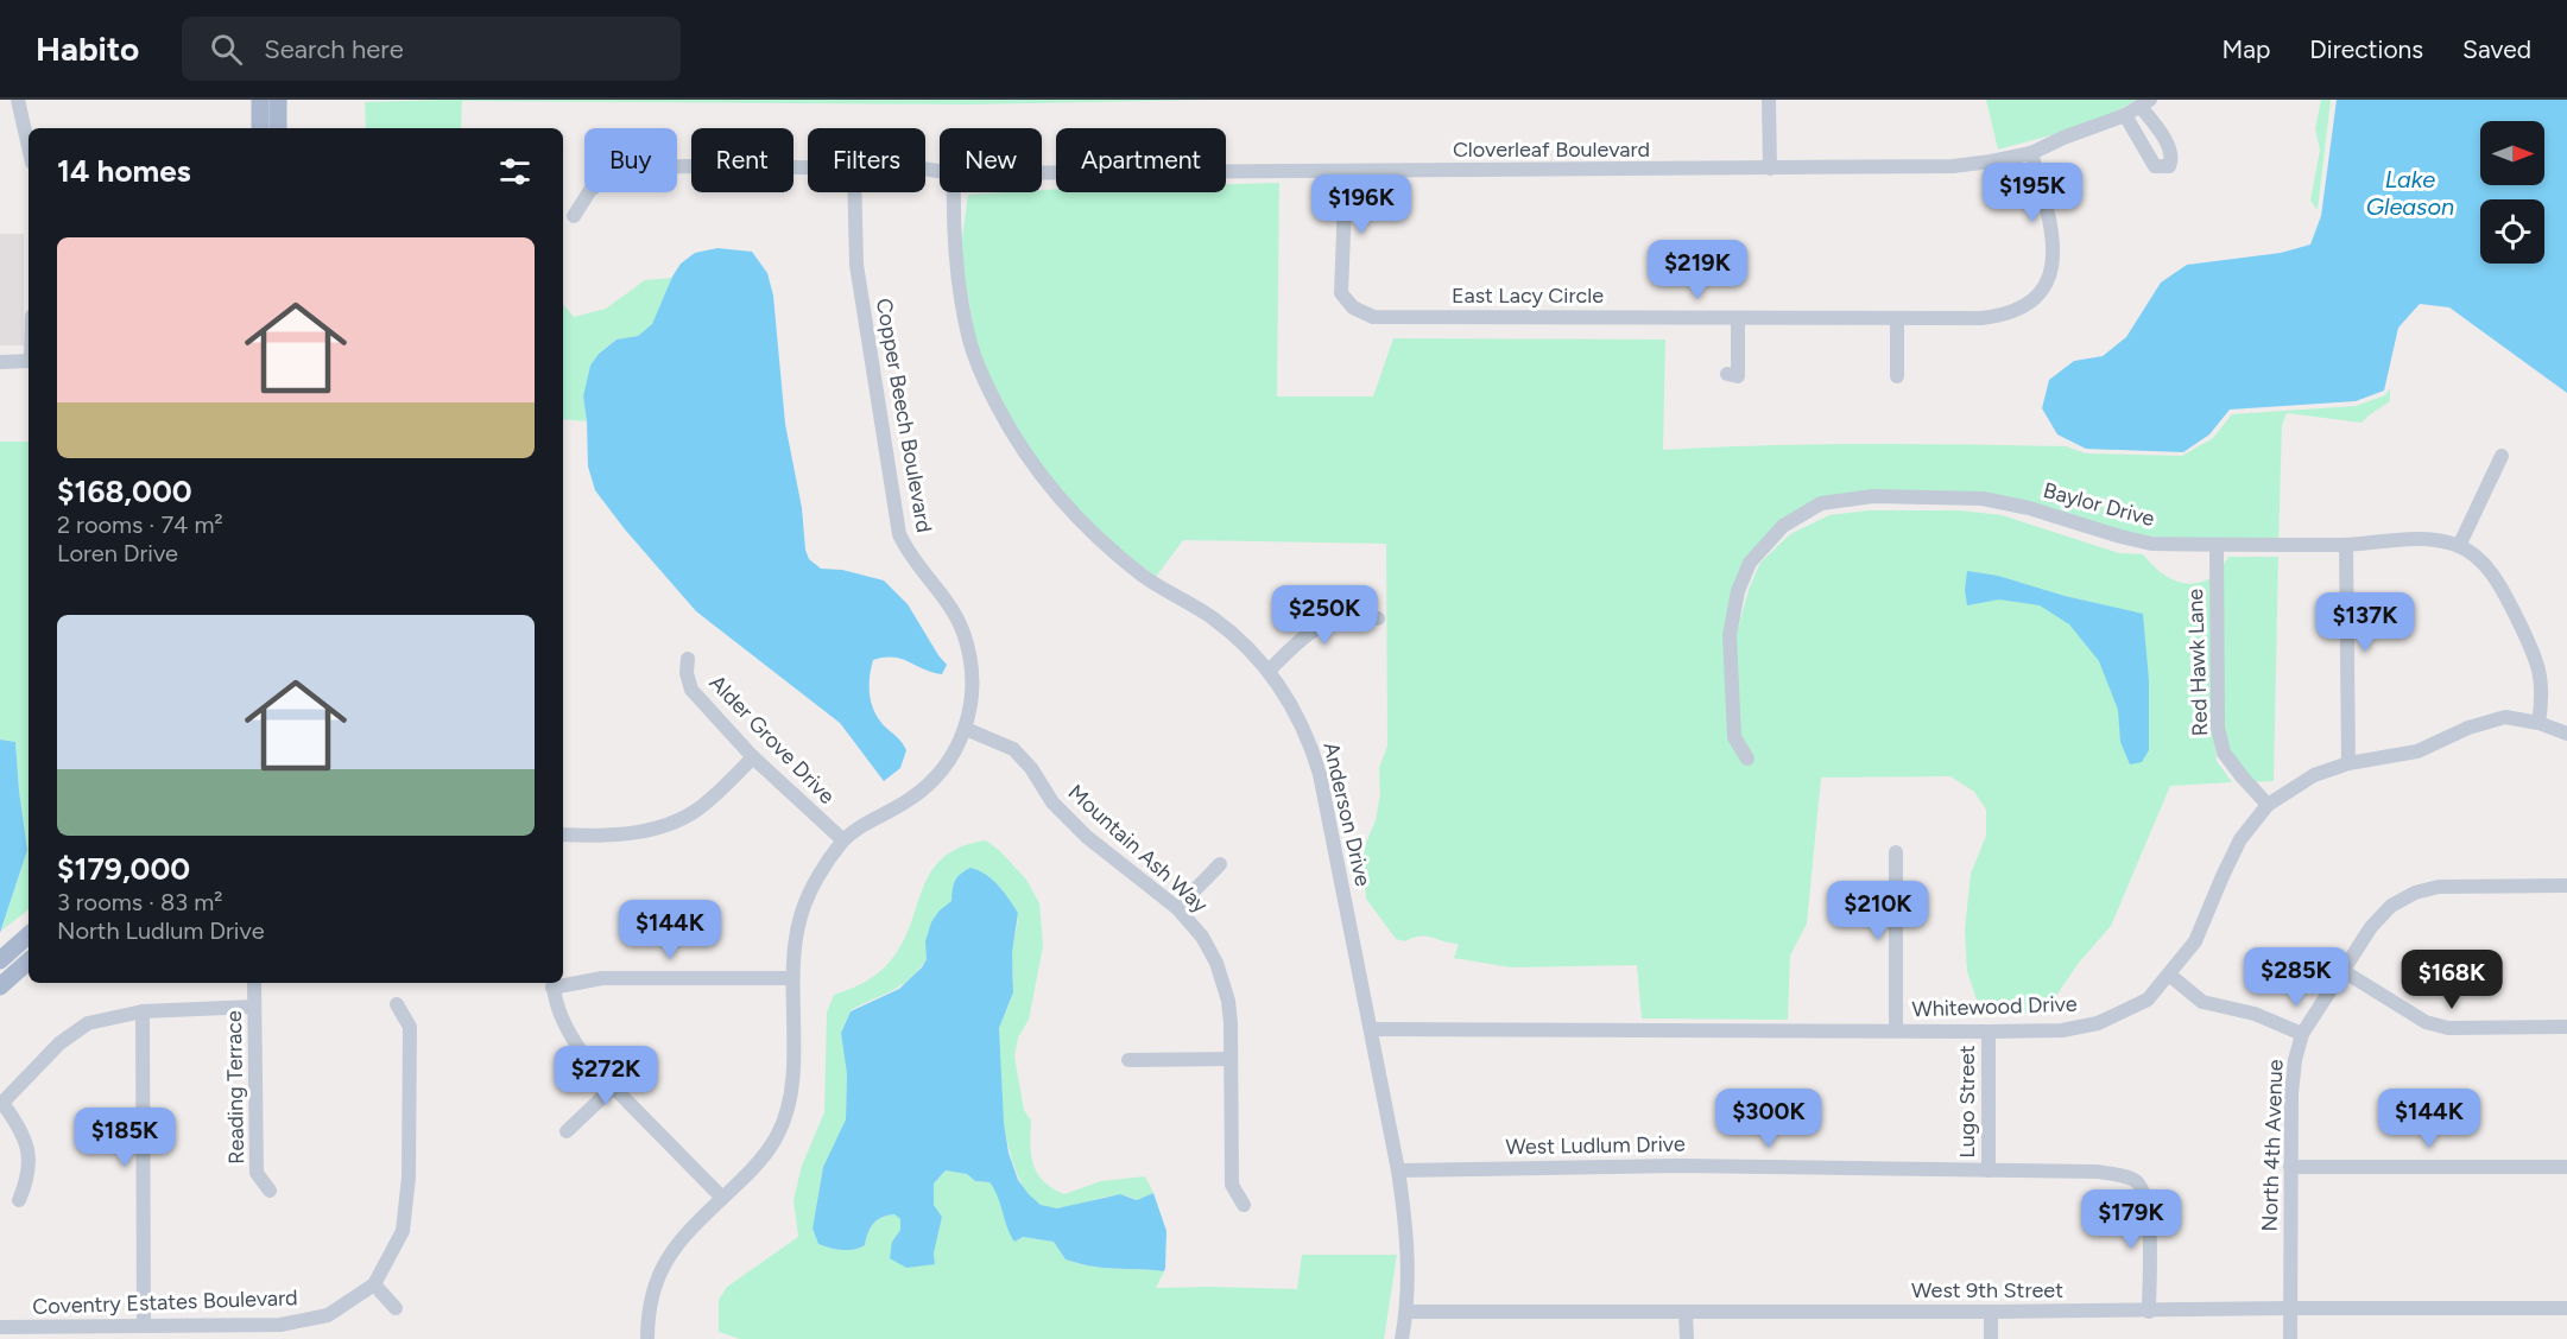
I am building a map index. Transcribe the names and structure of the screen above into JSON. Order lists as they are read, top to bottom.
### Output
{
  "streets": {
    "street": [
      "Cloverleaf Boulevard",
      "East Lacy Circle",
      "Copper Beech Boulevard",
      "Baylor Drive",
      "Red Hawk Lane",
      "Alder Grove Drive",
      "Anderson Drive",
      "Mountain Ash Way",
      "Whitewood Drive",
      "Reading Terrace",
      "Lugo Street",
      "West Ludlum Drive",
      "North 4th Avenue",
      "West 9th Street",
      "Coventry Estates Boulevard"
    ]
  },
  "crossings": [
    ["Cloverleaf Boulevard", "East Lacy Circle"],
    ["Copper Beech Boulevard", "Alder Grove Drive"],
    ["Copper Beech Boulevard", "Mountain Ash Way"],
    ["Baylor Drive", "Red Hawk Lane"],
    ["Baylor Drive", "Whitewood Drive"],
    ["Red Hawk Lane", "Whitewood Drive"],
    ["Anderson Drive", "Whitewood Drive"],
    ["Anderson Drive", "West Ludlum Drive"],
    ["Anderson Drive", "West 9th Street"],
    ["Whitewood Drive", "Lugo Street"],
    ["Lugo Street", "West Ludlum Drive"],
    ["West Ludlum Drive", "West 9th Street"],
    ["North 4th Avenue", "West 9th Street"]
  ],
  "water": ["Lake Gleason"],
  "north": "right",
  "page": {
    "header": "Habito",
    "search": "Search here",
    "nav": ["Map", "Directions", "Saved"],
    "chip": [
      "Buy",
      "Rent",
      "Filters",
      "New",
      "Apartment"
    ],
    "heading": "14 homes",
    "price": [
      "$195K",
      "$196K",
      "$219K",
      "$250K",
      "$137K",
      "$210K",
      "$144K",
      "$285K",
      "$168K",
      "$272K",
      "$300K",
      "$144K",
      "$185K",
      "$179K"
    ],
    "list": [
      {
        "name": "$168,000",
        "note": "2 rooms · 74 m² · Loren Drive"
      },
      {
        "name": "$179,000",
        "note": "3 rooms · 83 m² · North Ludlum Drive"
      }
    ]
  }
}
